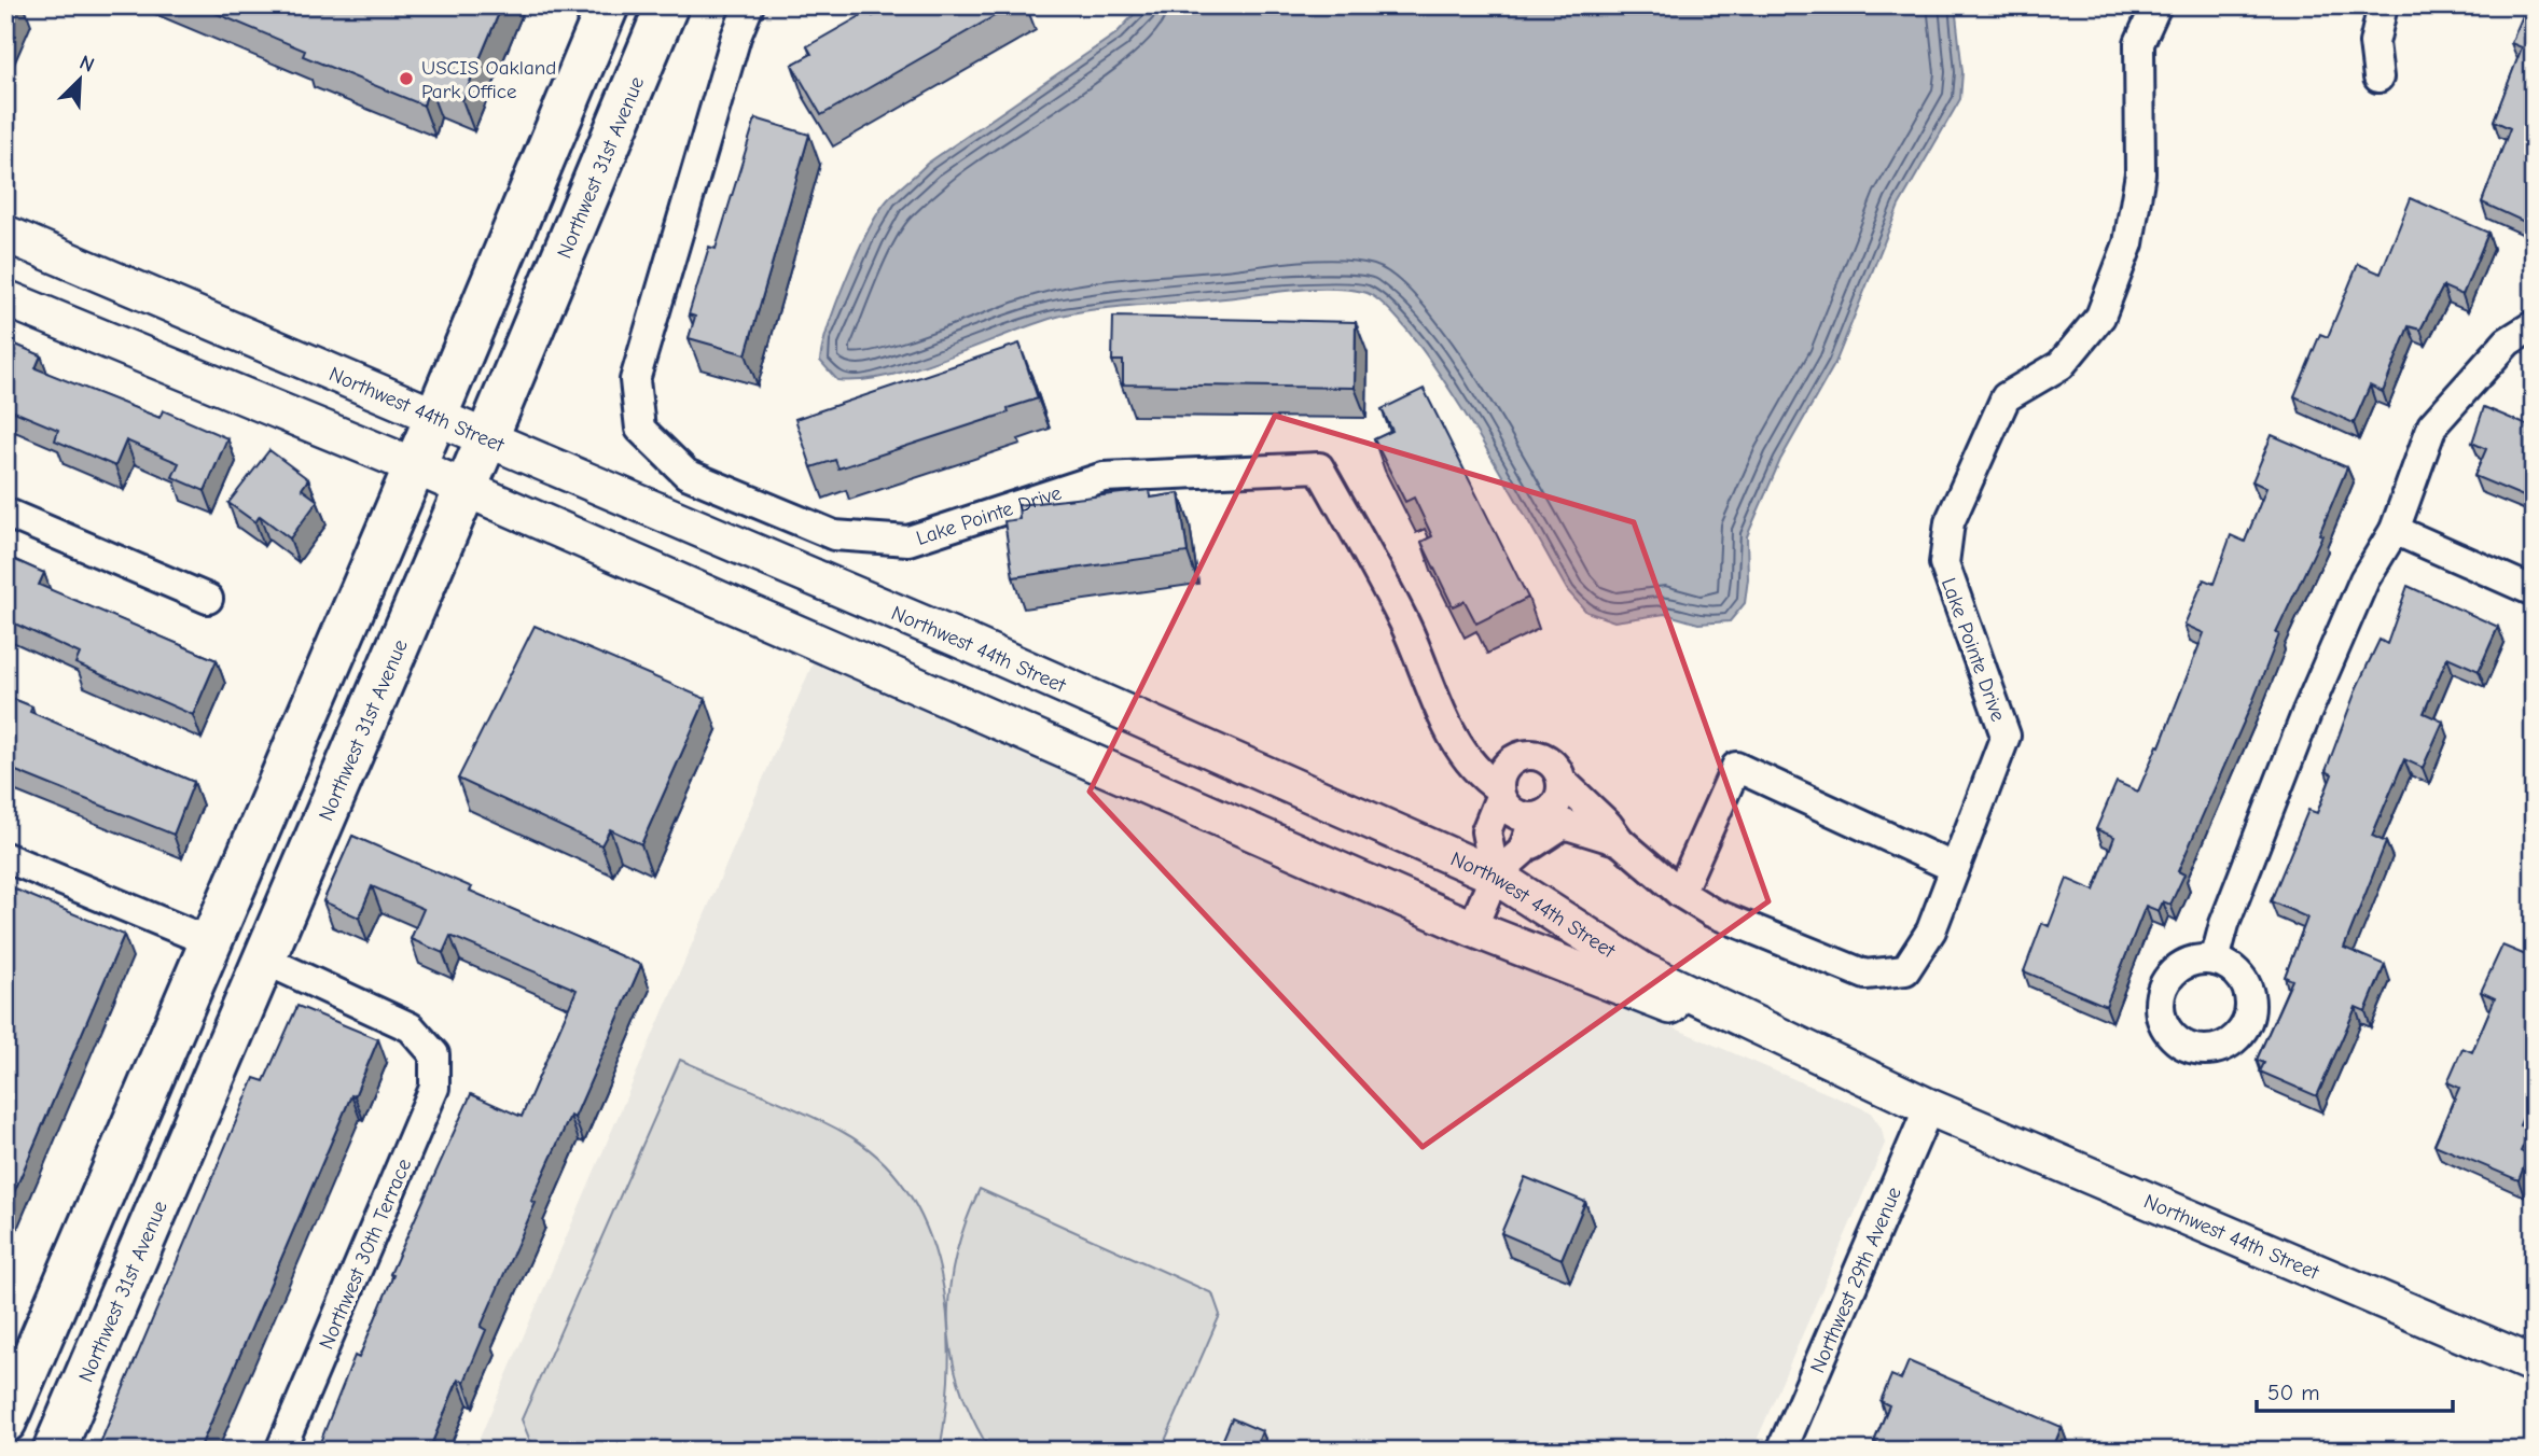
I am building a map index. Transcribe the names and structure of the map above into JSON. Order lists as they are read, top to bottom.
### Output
{
  "streets": {
    "main road": ["Northwest 31st Avenue"],
    "street": [
      "Northwest 44th Street",
      "Lake Pointe Drive",
      "Northwest 30th Terrace",
      "Northwest 29th Avenue"
    ]
  },
  "crossings": [
    ["Northwest 31st Avenue", "Northwest 44th Street"],
    ["Northwest 31st Avenue", "Northwest 30th Terrace"],
    ["Northwest 44th Street", "Northwest 29th Avenue"]
  ],
  "places": ["USCIS Oakland Park Office"],
  "scale_bar": "50 m",
  "north": "top right"
}
